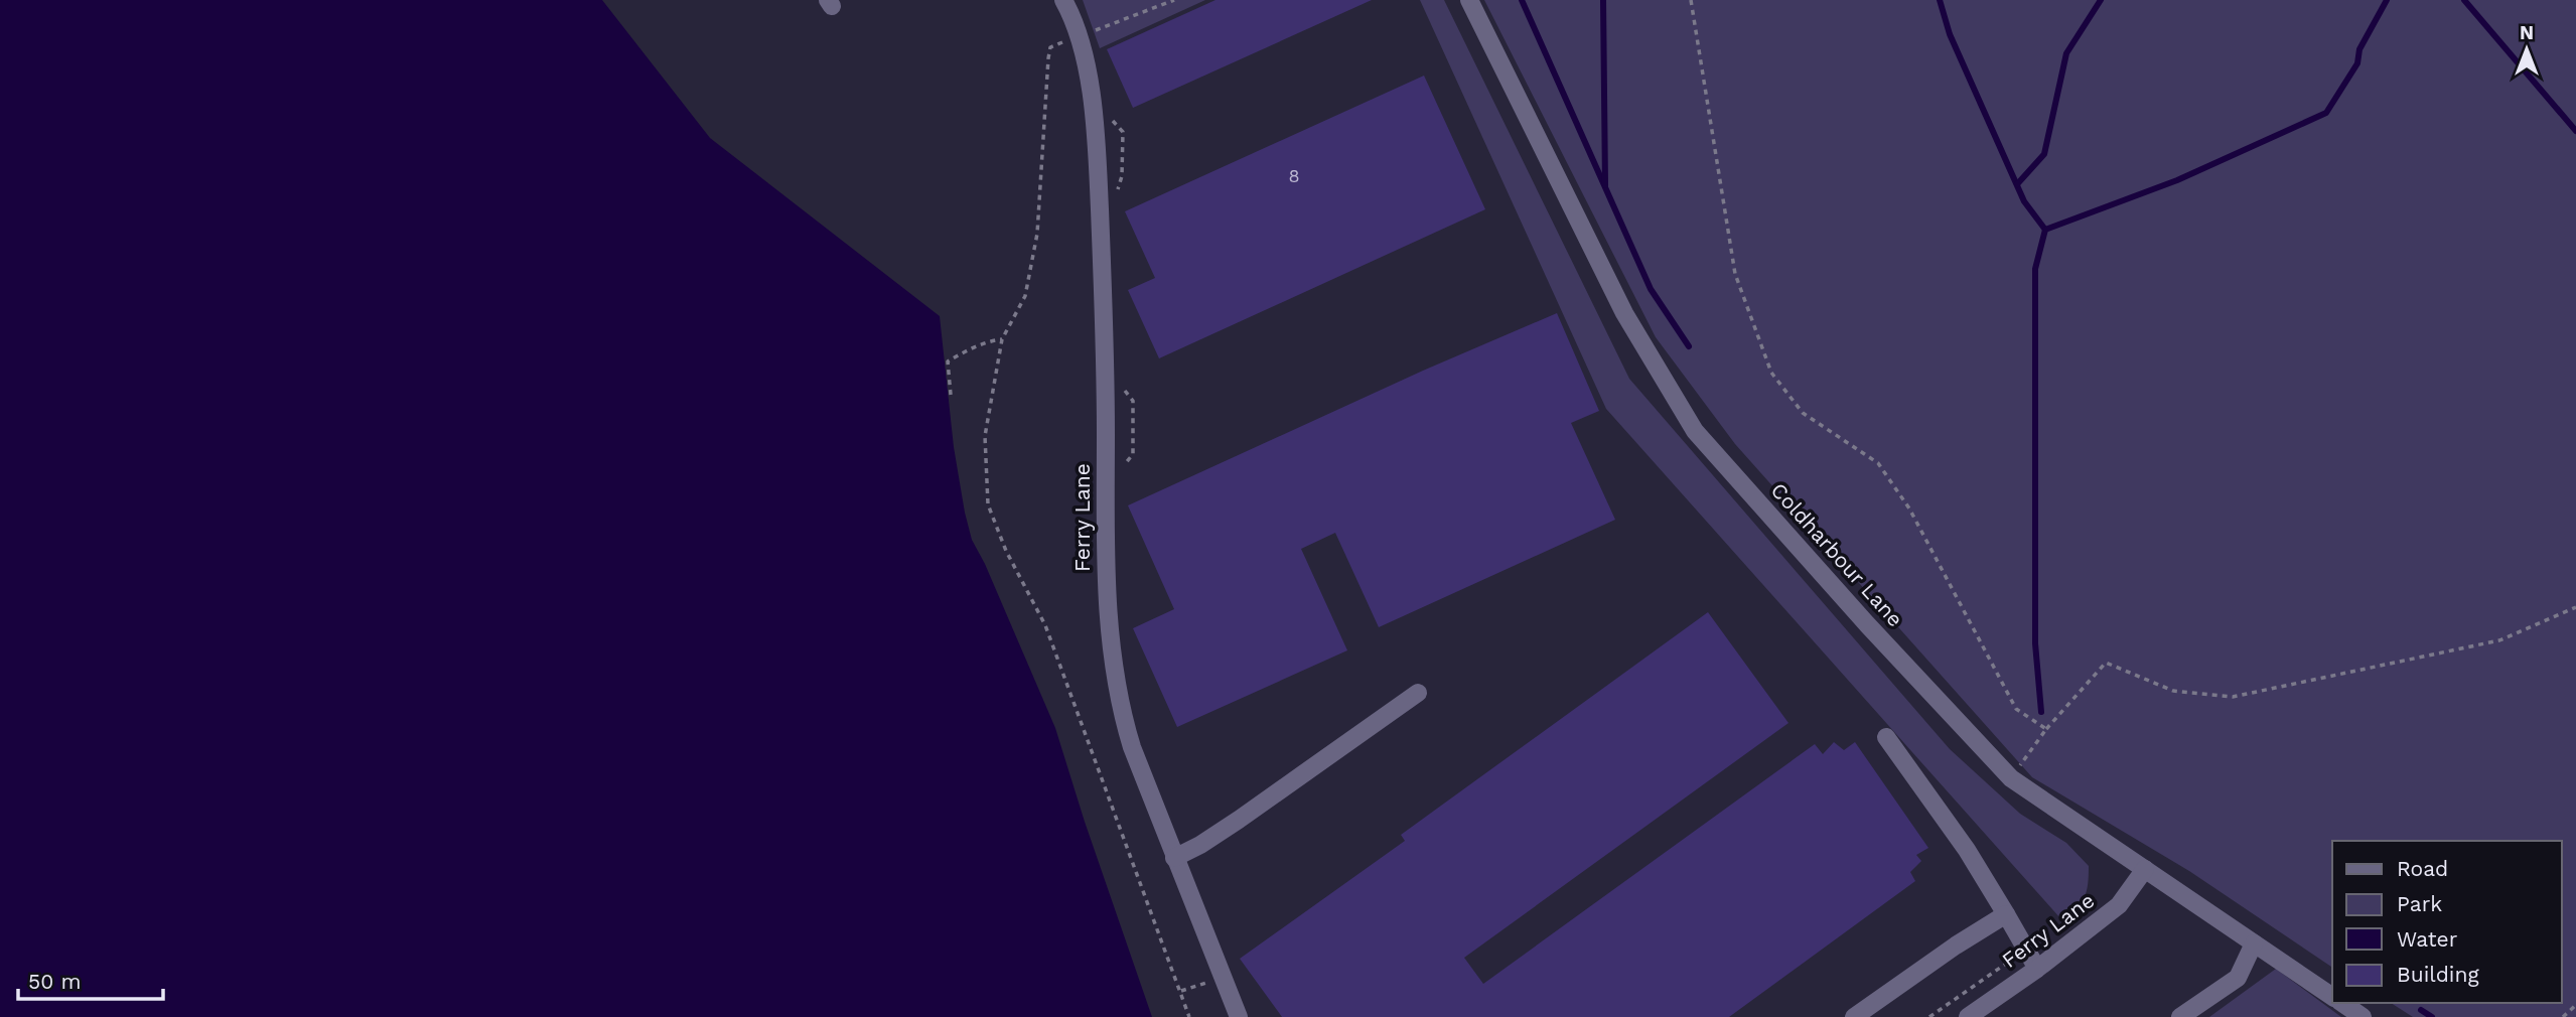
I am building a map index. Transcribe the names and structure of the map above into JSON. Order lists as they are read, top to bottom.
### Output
{
  "streets": {
    "street": ["Ferry Lane", "Coldharbour Lane"]
  },
  "crossings": [
    ["Ferry Lane", "Coldharbour Lane"]
  ],
  "house_numbers": ["8"],
  "legend": [
    "Road",
    "Park",
    "Water",
    "Building"
  ],
  "scale_bar": "50 m",
  "north": "top"
}
